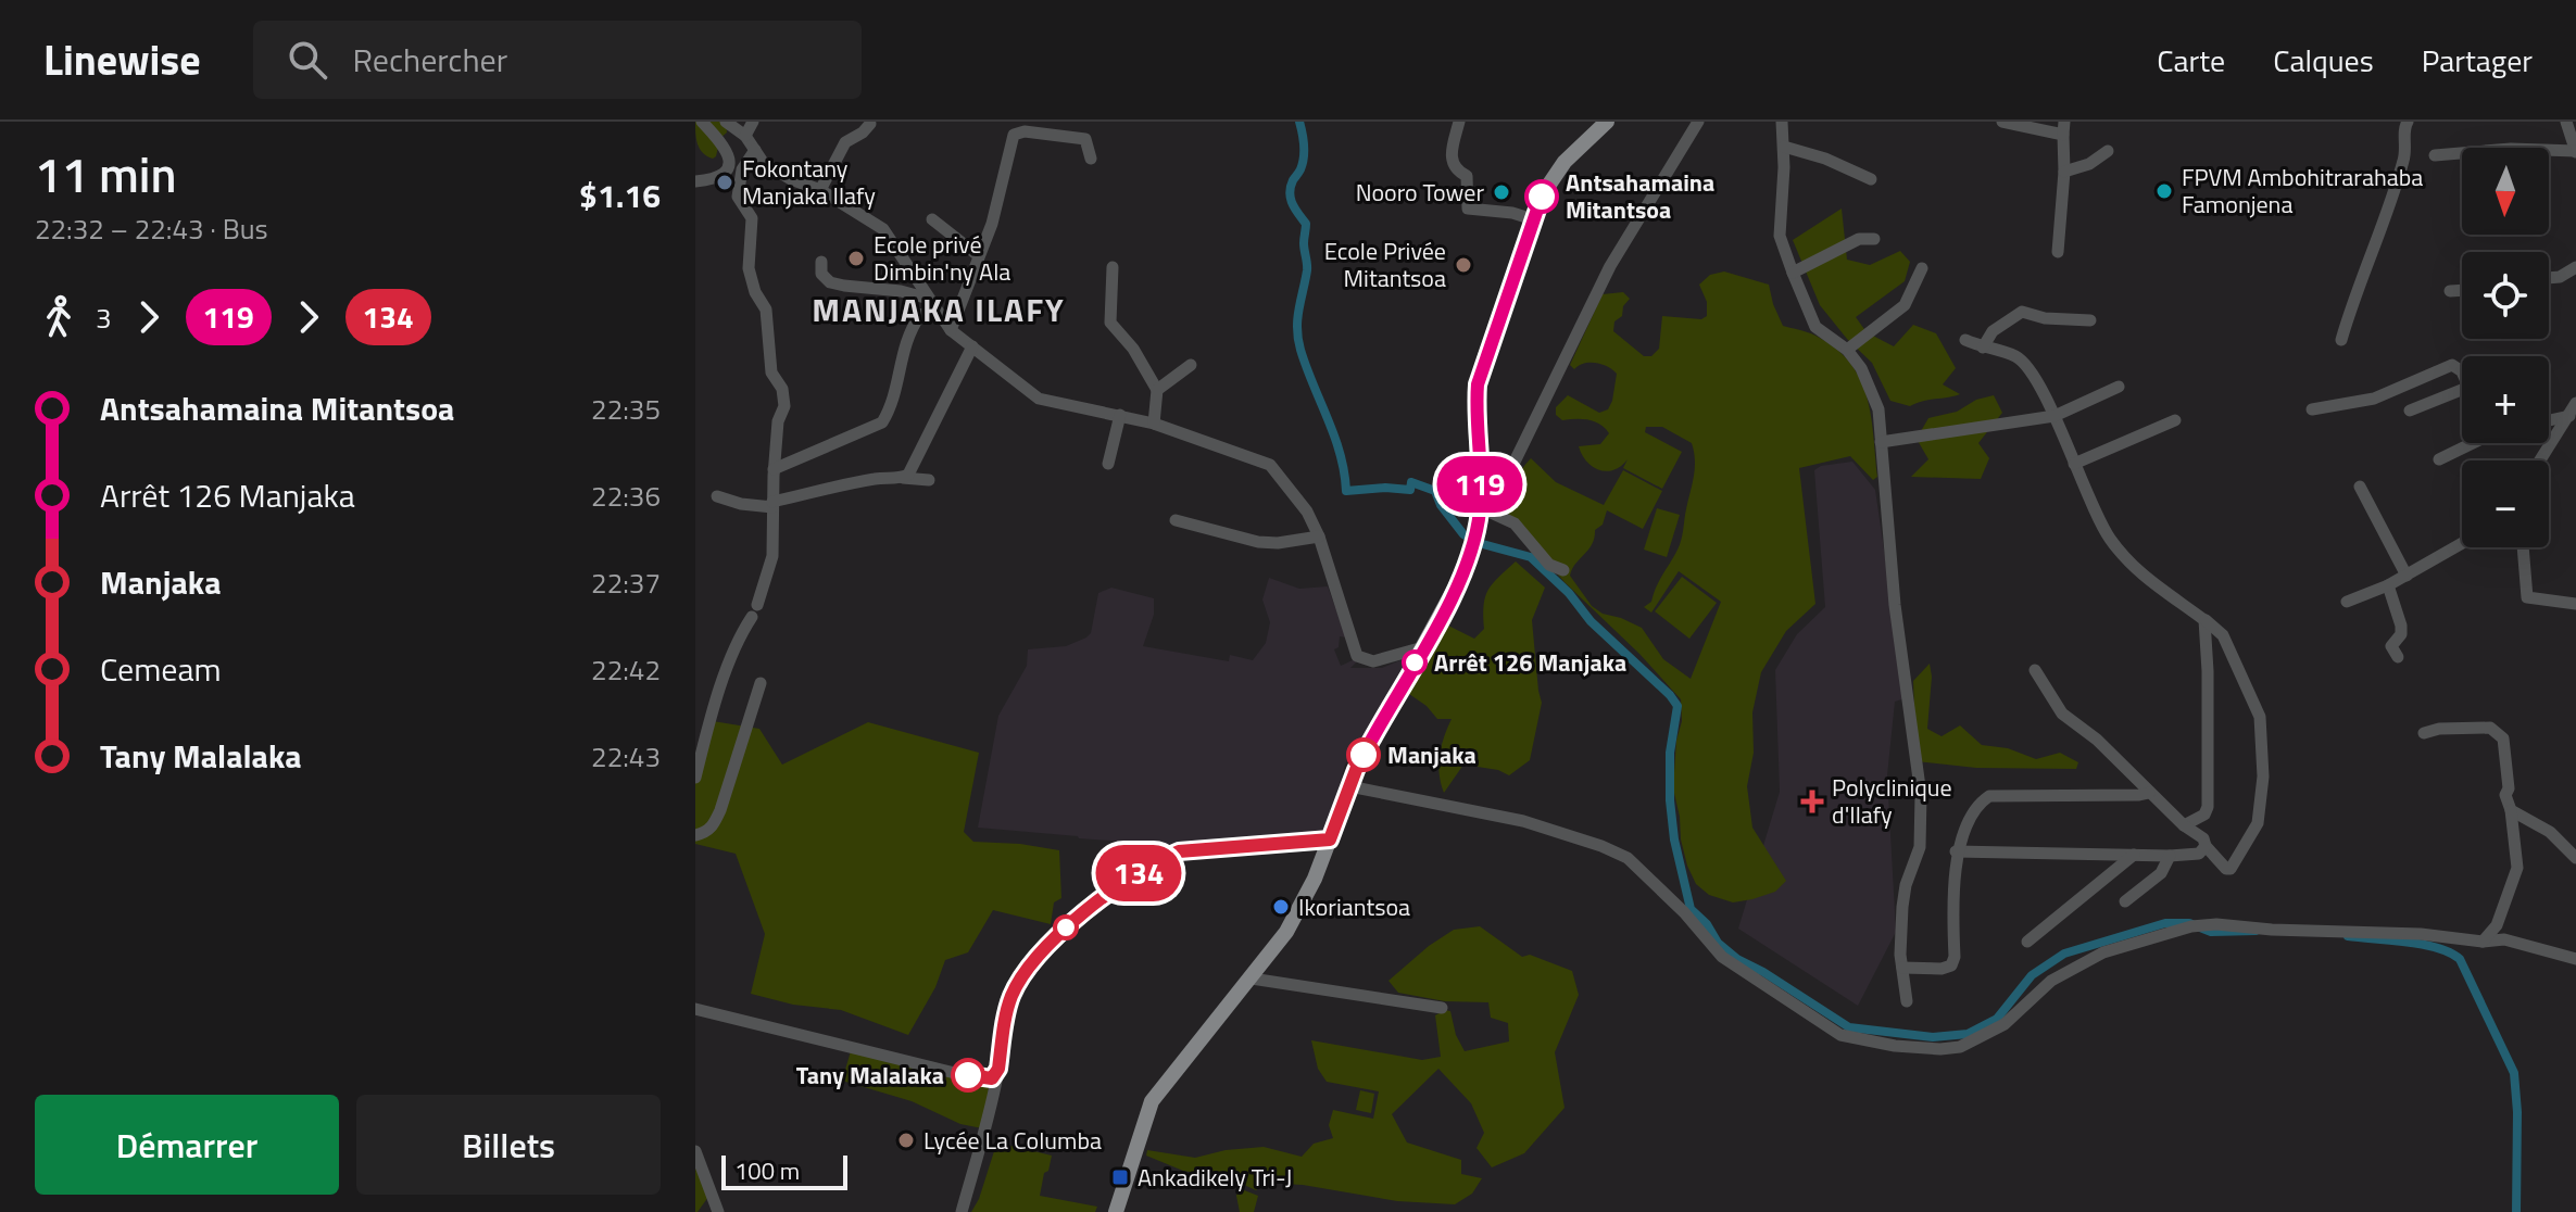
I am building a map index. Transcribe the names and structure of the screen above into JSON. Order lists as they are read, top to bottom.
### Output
{
  "districts": ["MANJAKA ILAFY"],
  "places": {
    "other": [
      "Fokontany Manjaka Ilafy",
      "FPVM Ambohitrarahaba Famonjena",
      "Nooro Tower",
      "Antsahamaina Mitantsoa",
      "Ecole privé Dimbin'ny Ala",
      "Ecole Privée Mitantsoa",
      "Arrêt 126 Manjaka",
      "Manjaka",
      "Ikoriantsoa",
      "Tany Malalaka",
      "Lycée La Columba"
    ],
    "health": ["Polyclinique d'Ilafy"],
    "transit": ["Ankadikely Tri-J"]
  },
  "lines": ["bus line 119", "bus line 134"],
  "scale_bar": "100 m",
  "north": "bottom",
  "page": {
    "header": "Linewise",
    "search": "Rechercher",
    "nav": ["Carte", "Calques", "Partager"],
    "heading": ["11 min", "22:32 – 22:43 · Bus", "$1.16"],
    "on_map": ["119", "134"],
    "map_buttons": ["+", "−"],
    "legs": ["3", "119", "134"],
    "list": [
      {
        "name": "Antsahamaina Mitantsoa",
        "value": "22:35"
      },
      {
        "name": "Arrêt 126 Manjaka",
        "value": "22:36"
      },
      {
        "name": "Manjaka",
        "value": "22:37"
      },
      {
        "name": "Cemeam",
        "value": "22:42"
      },
      {
        "name": "Tany Malalaka",
        "value": "22:43"
      }
    ],
    "buttons": ["Démarrer", "Billets"],
    "scale": "100 m"
  }
}
